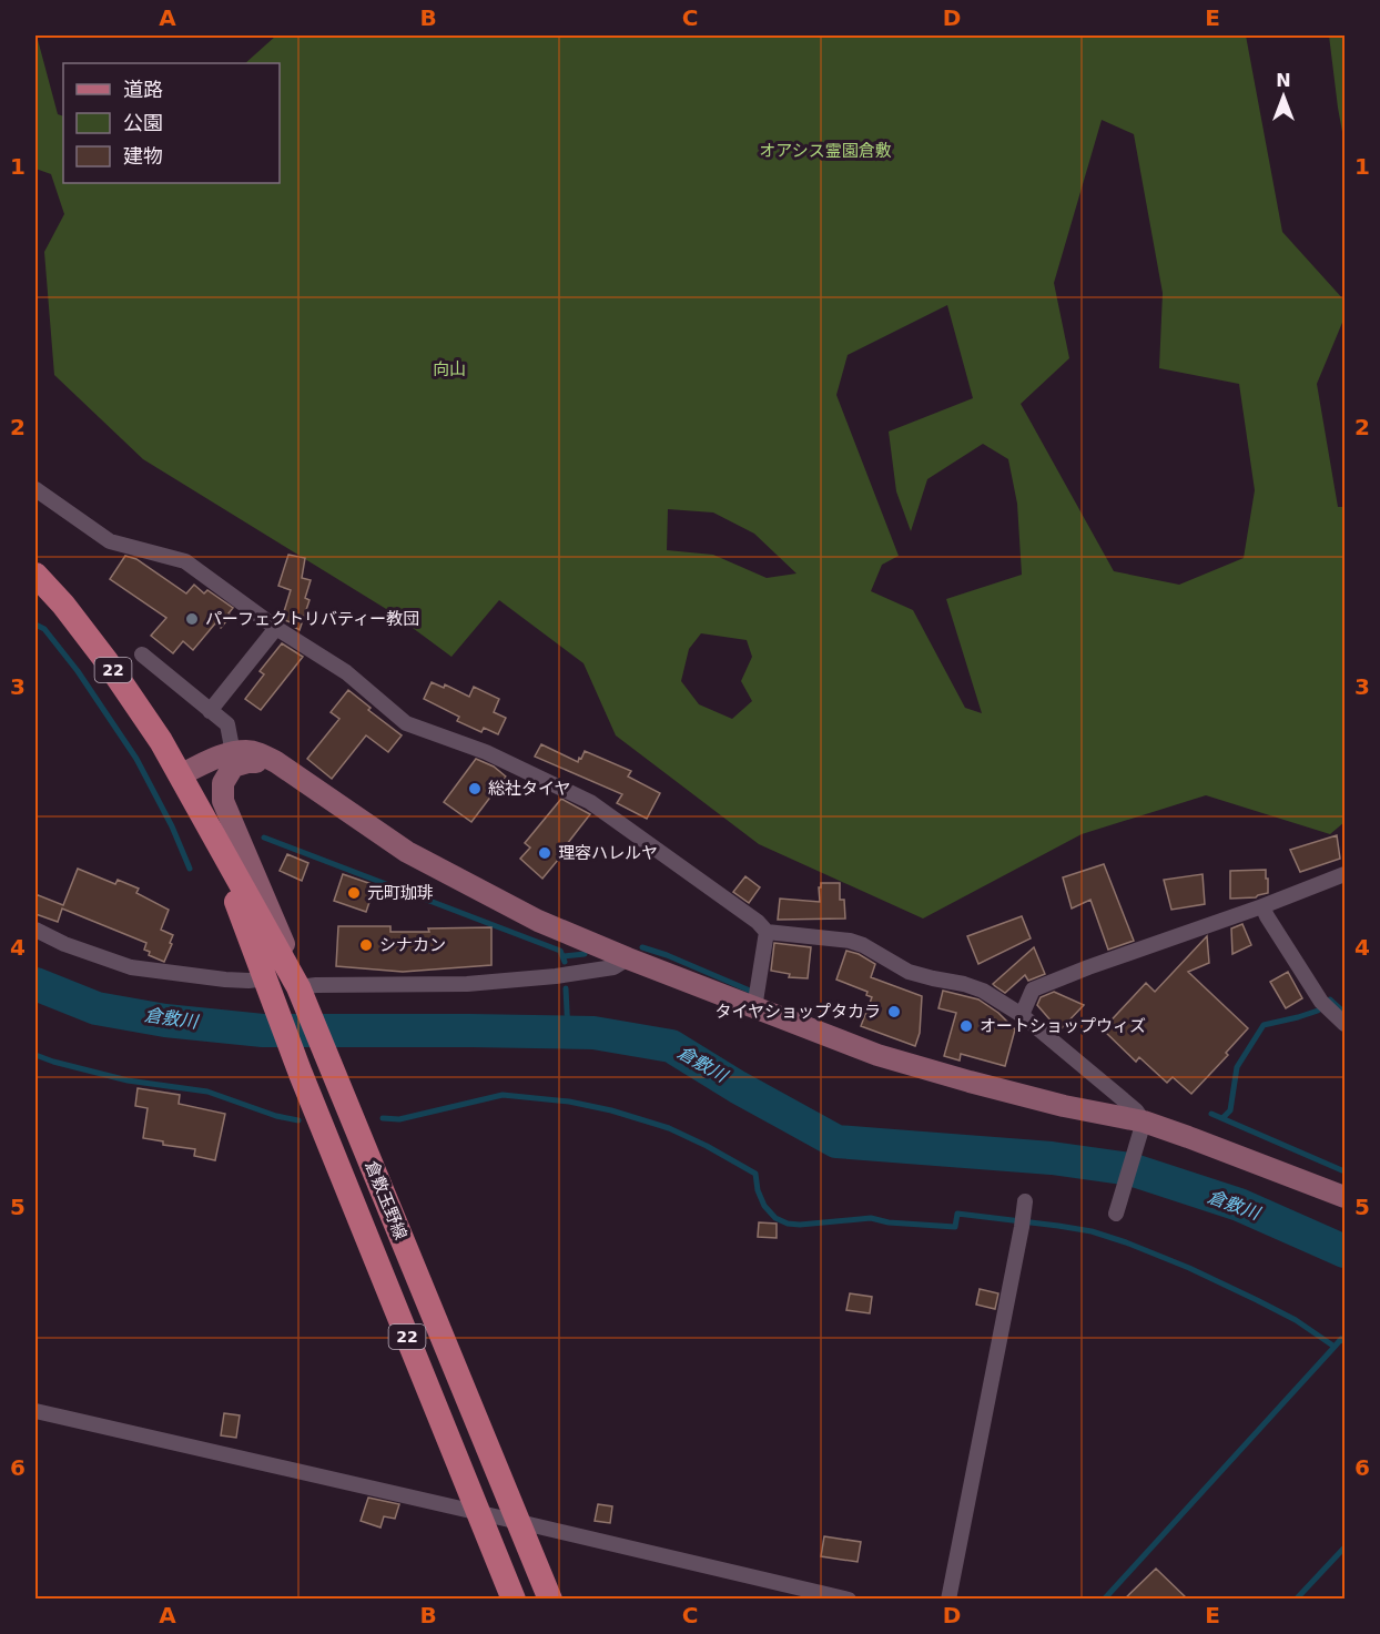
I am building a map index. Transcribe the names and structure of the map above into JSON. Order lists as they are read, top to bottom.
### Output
{
  "streets": {
    "main road": ["22", "倉敷玉野線"]
  },
  "water": ["倉敷川"],
  "parks": ["オアシス霊園倉敷", "向山"],
  "places": [
    "パーフェクトリバティー教団",
    "総社タイヤ",
    "理容ハレルヤ",
    "元町珈琲",
    "シナカン",
    "タイヤショップタカラ",
    "オートショップウィズ"
  ],
  "legend": ["道路", "公園", "建物"],
  "north": "top",
  "grid": {
    "columns": [
      "A",
      "B",
      "C",
      "D",
      "E"
    ],
    "rows": [
      "1",
      "2",
      "3",
      "4",
      "5",
      "6"
    ]
  }
}
